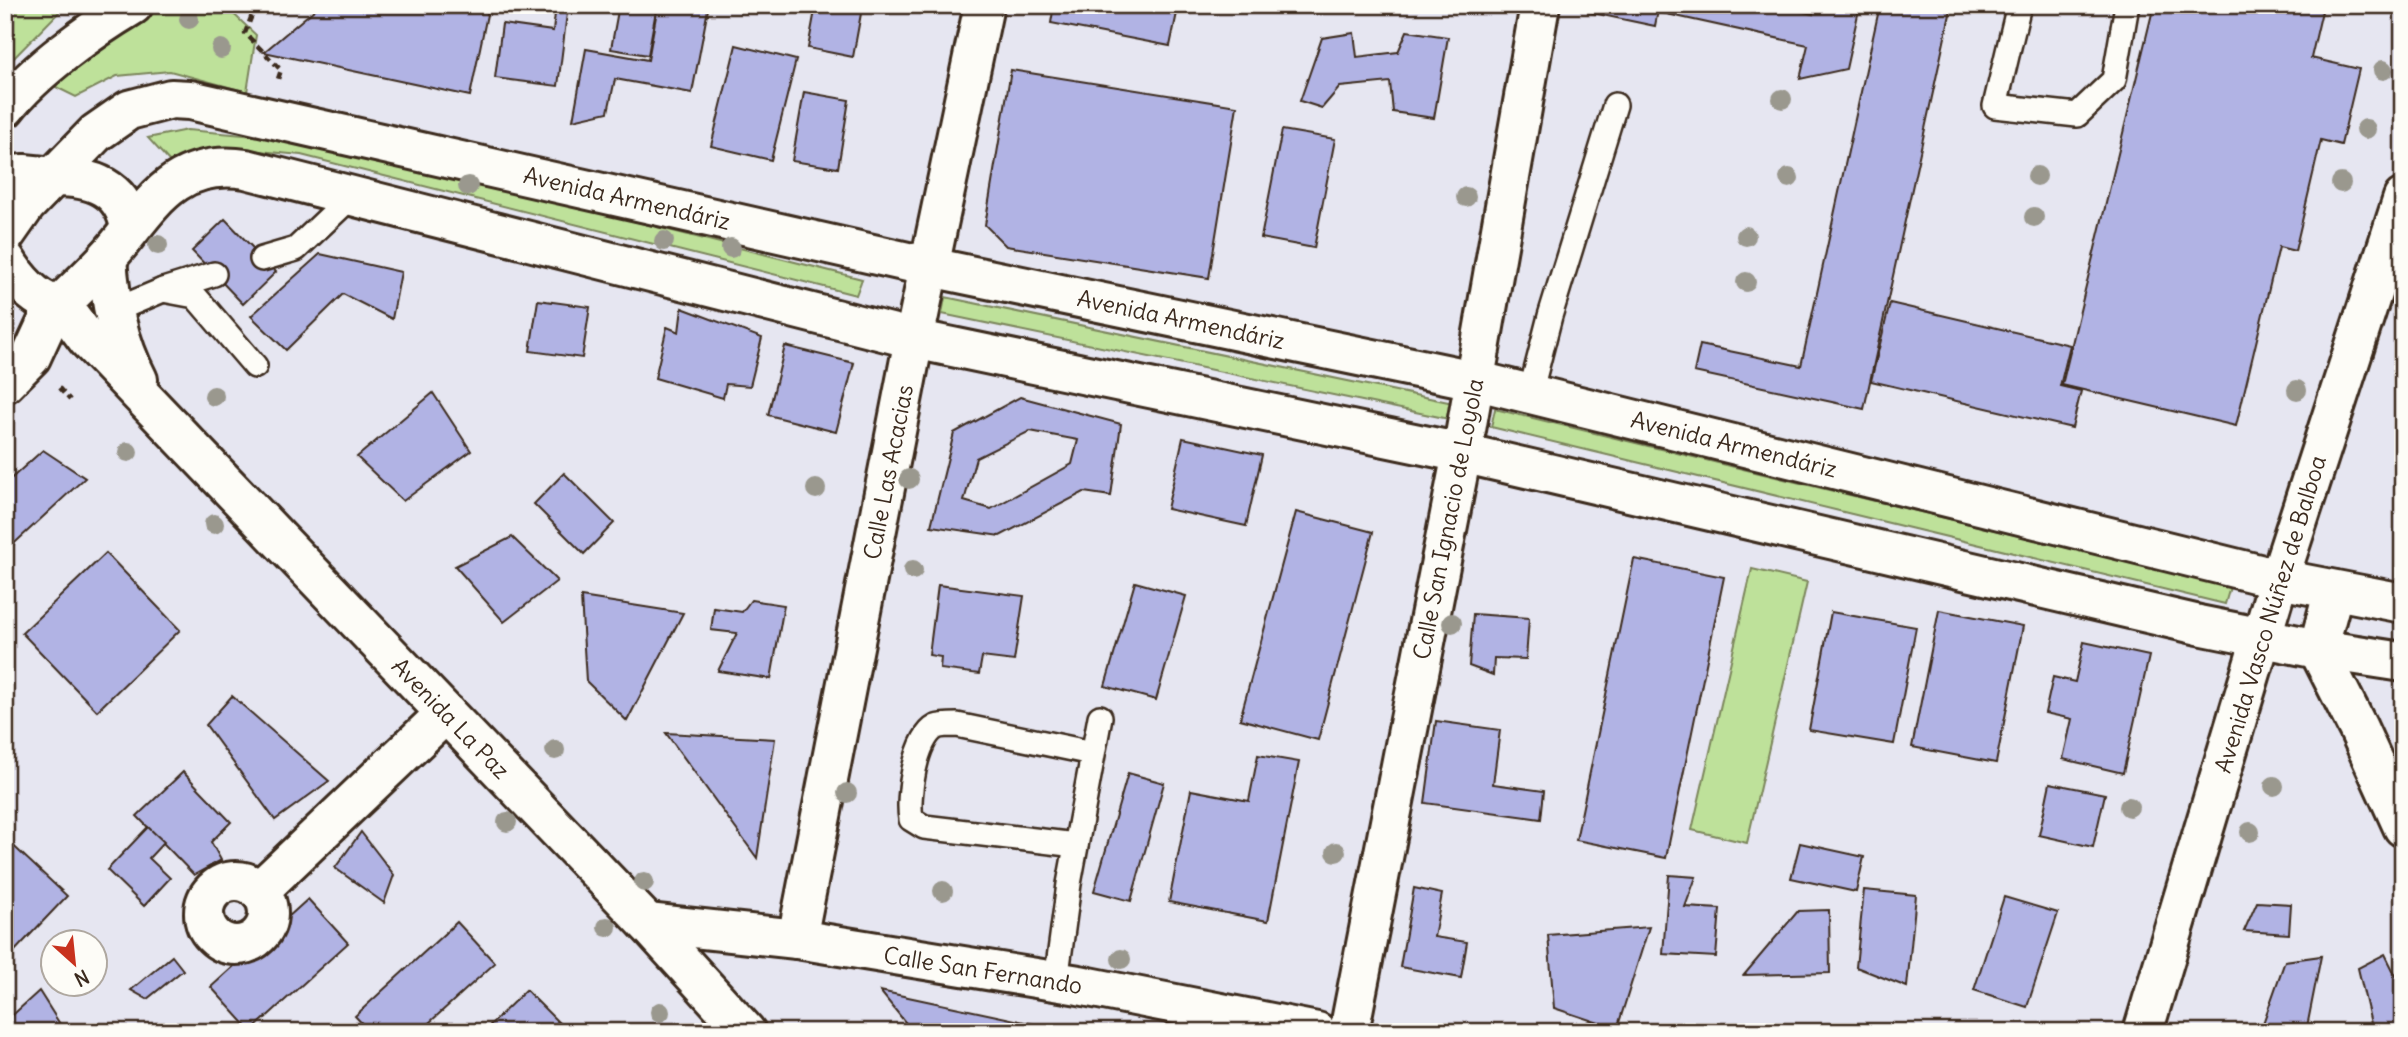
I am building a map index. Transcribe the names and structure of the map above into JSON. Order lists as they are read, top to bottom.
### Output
{
  "streets": {
    "main road": [
      "Avenida Armendáriz",
      "Calle Las Acacias",
      "Calle San Ignacio de Loyola",
      "Avenida Vasco Núñez de Balboa",
      "Avenida La Paz",
      "Calle San Fernando"
    ]
  },
  "crossings": [
    ["Avenida Armendáriz", "Calle Las Acacias"],
    ["Avenida Armendáriz", "Calle San Ignacio de Loyola"],
    ["Avenida Armendáriz", "Avenida Vasco Núñez de Balboa"],
    ["Calle Las Acacias", "Calle San Fernando"],
    ["Avenida La Paz", "Calle San Fernando"]
  ],
  "north": "bottom right"
}
